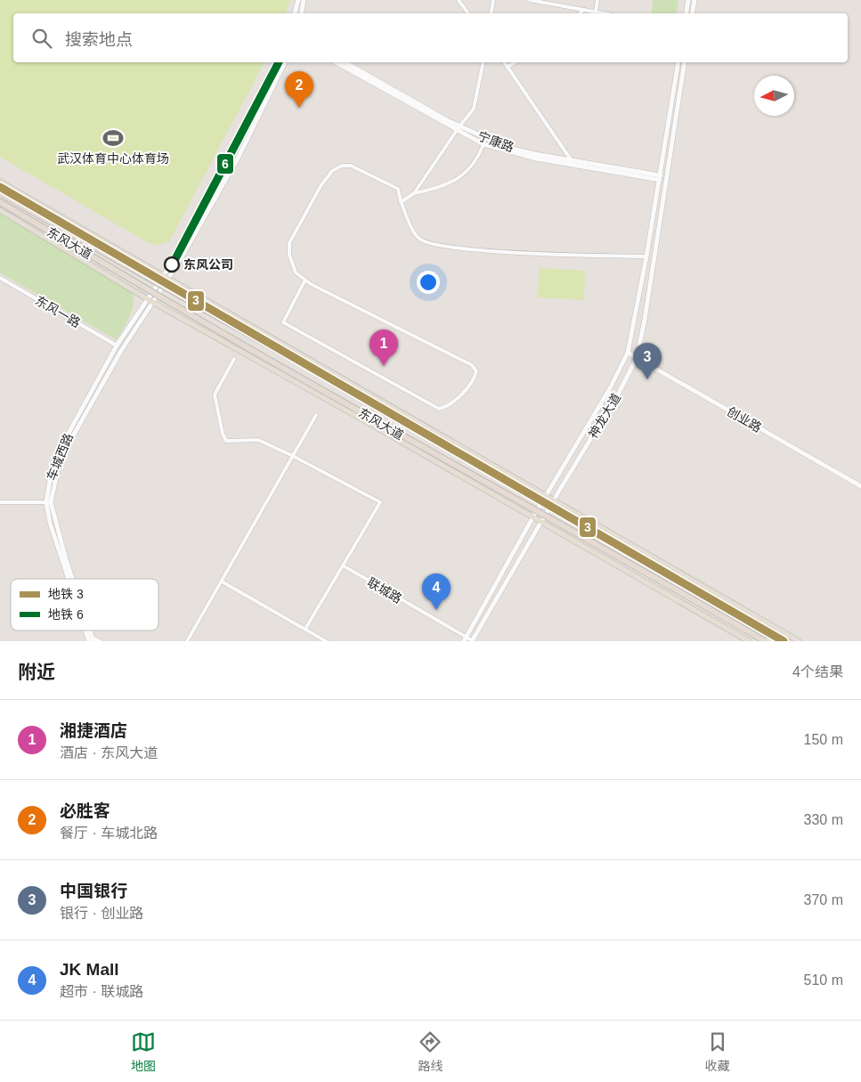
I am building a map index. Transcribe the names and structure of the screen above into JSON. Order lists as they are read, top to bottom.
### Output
{
  "streets": {
    "highway": ["东风大道"],
    "main road": [
      "宁康路",
      "神龙大道",
      "创业路",
      "车城西路"
    ],
    "street": ["东风一路", "联城路"]
  },
  "crossings": [
    ["宁康路", "神龙大道"],
    ["东风一路", "车城西路"],
    ["神龙大道", "创业路"],
    ["神龙大道", "联城路"]
  ],
  "places": {
    "sports": ["武汉体育中心体育场"],
    "other": ["东风公司"]
  },
  "lines": ["metro line 6", "metro line 3"],
  "legend": ["地铁 3", "地铁 6"],
  "north": "left",
  "page": {
    "search": "搜索地点",
    "pins": [
      "2",
      "1",
      "3",
      "4"
    ],
    "heading": ["附近", "4个结果"],
    "list": [
      {
        "mark": "1",
        "name": "湘捷酒店",
        "note": "酒店 · 东风大道",
        "value": "150 m"
      },
      {
        "mark": "2",
        "name": "必胜客",
        "note": "餐厅 · 车城北路",
        "value": "330 m"
      },
      {
        "mark": "3",
        "name": "中国银行",
        "note": "银行 · 创业路",
        "value": "370 m"
      },
      {
        "mark": "4",
        "name": "JK Mall",
        "note": "超市 · 联城路",
        "value": "510 m"
      }
    ],
    "nav": ["地图", "路线", "收藏"]
  }
}
